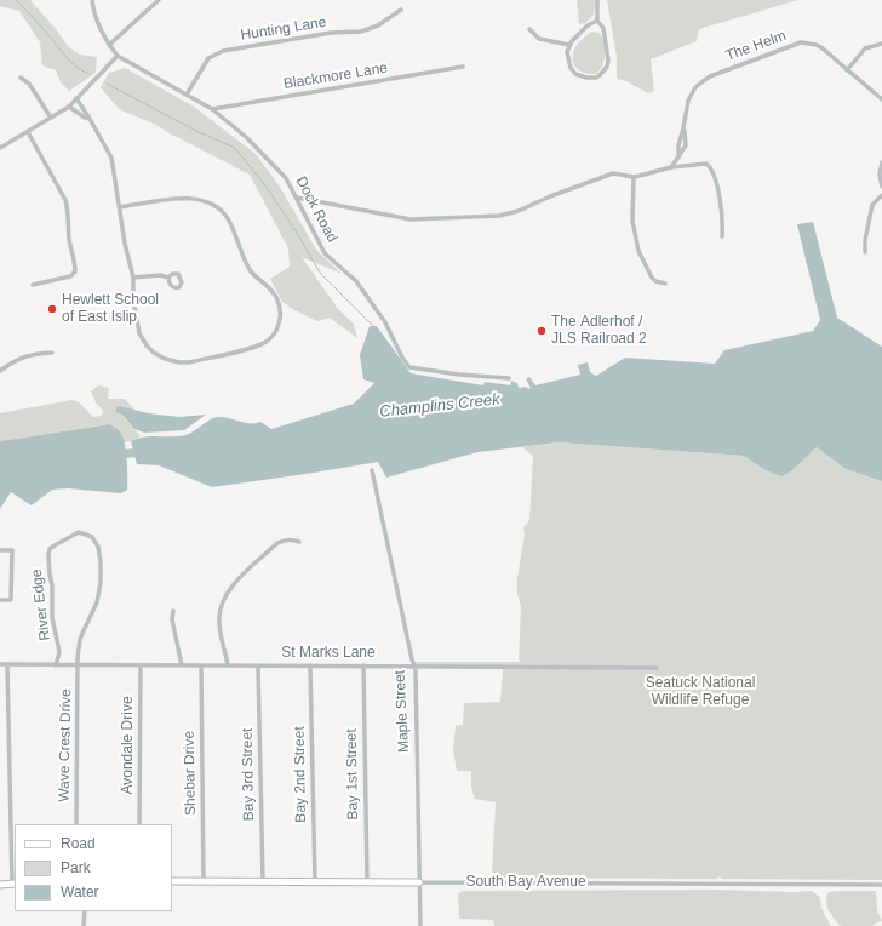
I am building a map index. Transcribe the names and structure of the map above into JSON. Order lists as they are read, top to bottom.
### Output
{
  "streets": {
    "street": [
      "Hunting Lane",
      "The Helm",
      "Blackmore Lane",
      "Dock Road",
      "River Edge",
      "St Marks Lane",
      "Maple Street",
      "Wave Crest Drive",
      "Avondale Drive",
      "Shebar Drive",
      "Bay 3rd Street",
      "Bay 2nd Street",
      "Bay 1st Street",
      "South Bay Avenue"
    ]
  },
  "crossings": [
    ["Hunting Lane", "Dock Road"],
    ["Blackmore Lane", "Dock Road"],
    ["River Edge", "St Marks Lane"],
    ["River Edge", "Wave Crest Drive"],
    ["St Marks Lane", "Maple Street"],
    ["St Marks Lane", "Wave Crest Drive"],
    ["St Marks Lane", "Avondale Drive"],
    ["St Marks Lane", "Shebar Drive"],
    ["St Marks Lane", "Bay 3rd Street"],
    ["St Marks Lane", "Bay 2nd Street"],
    ["St Marks Lane", "Bay 1st Street"],
    ["Maple Street", "South Bay Avenue"],
    ["Shebar Drive", "South Bay Avenue"],
    ["Bay 3rd Street", "South Bay Avenue"],
    ["Bay 2nd Street", "South Bay Avenue"],
    ["Bay 1st Street", "South Bay Avenue"]
  ],
  "water": ["Champlins Creek"],
  "parks": ["Seatuck National Wildlife Refuge"],
  "places": ["Hewlett School of East Islip", "The Adlerhof / JLS Railroad 2"],
  "legend": ["Road", "Park", "Water"]
}
